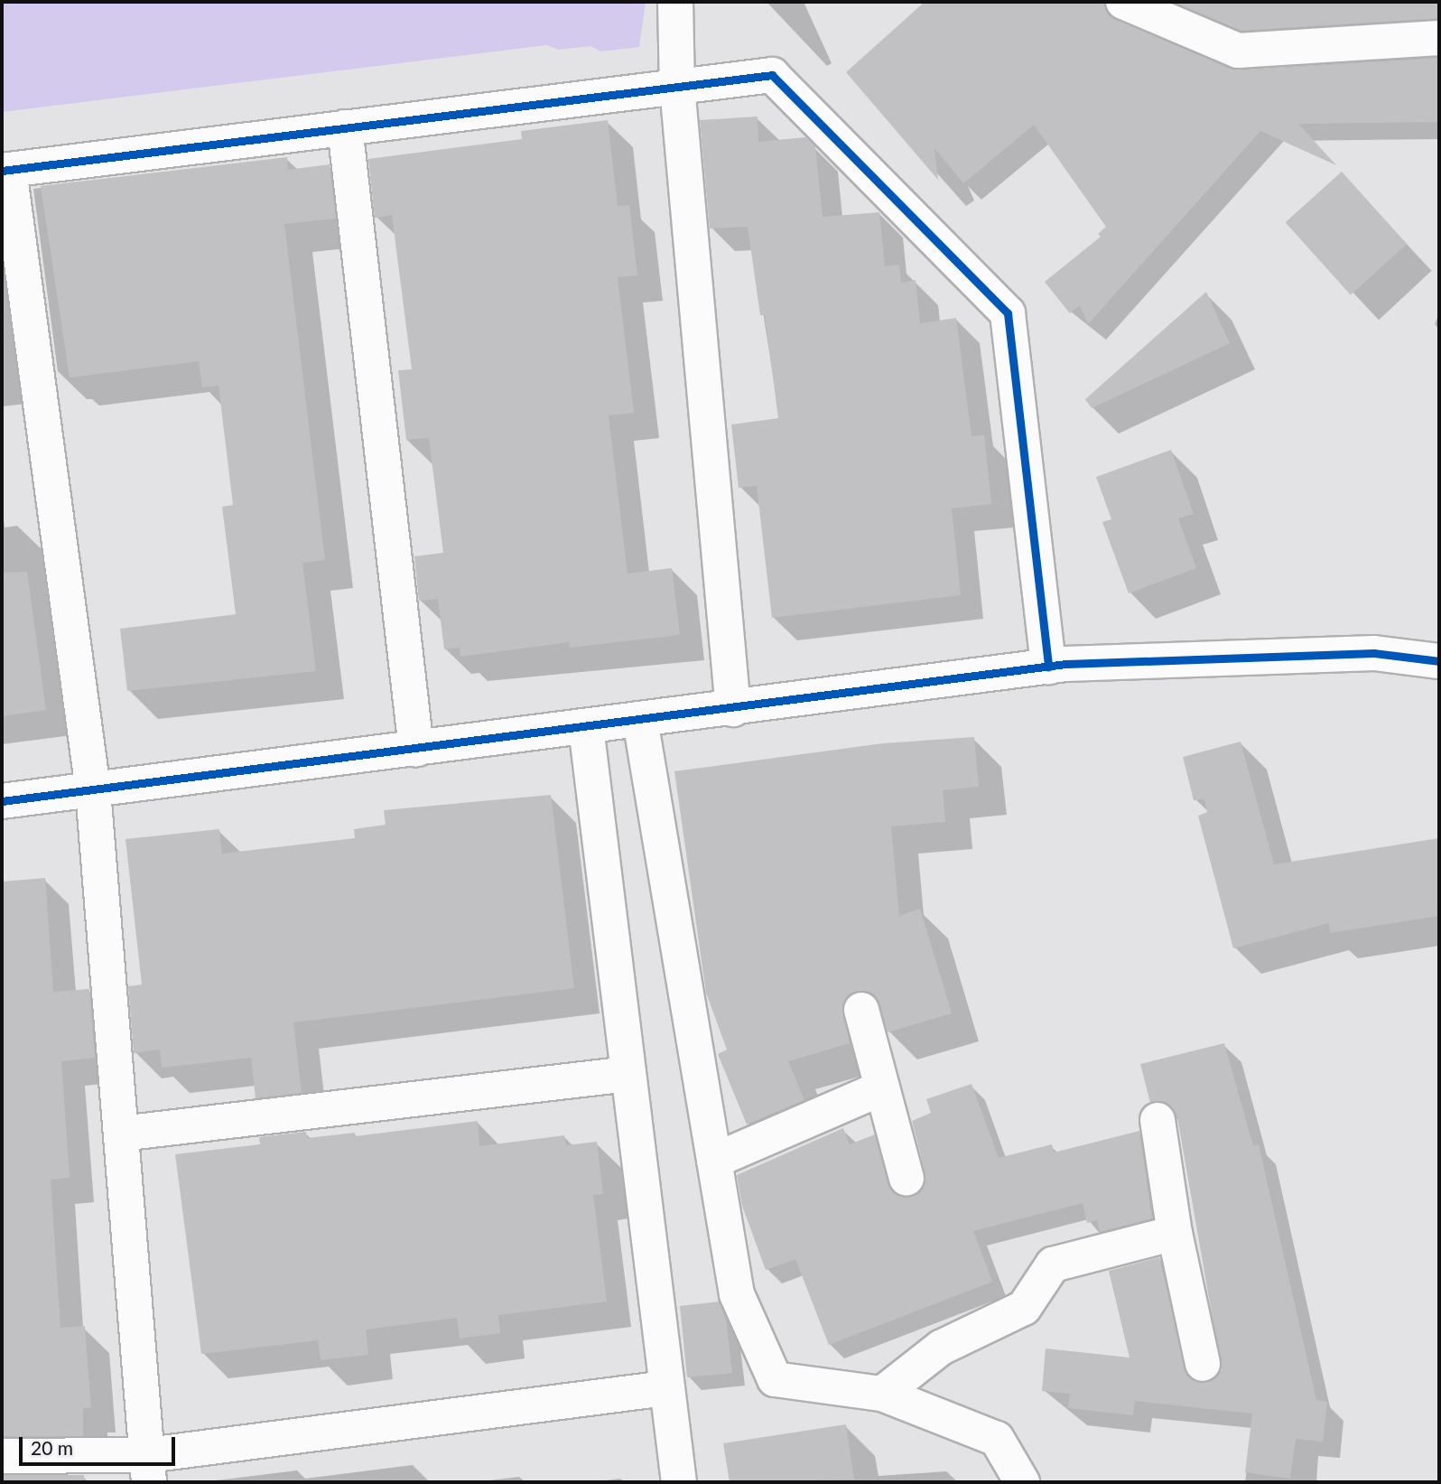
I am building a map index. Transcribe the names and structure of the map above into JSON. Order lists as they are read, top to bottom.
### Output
{
  "scale_bar": "20 m"
}
